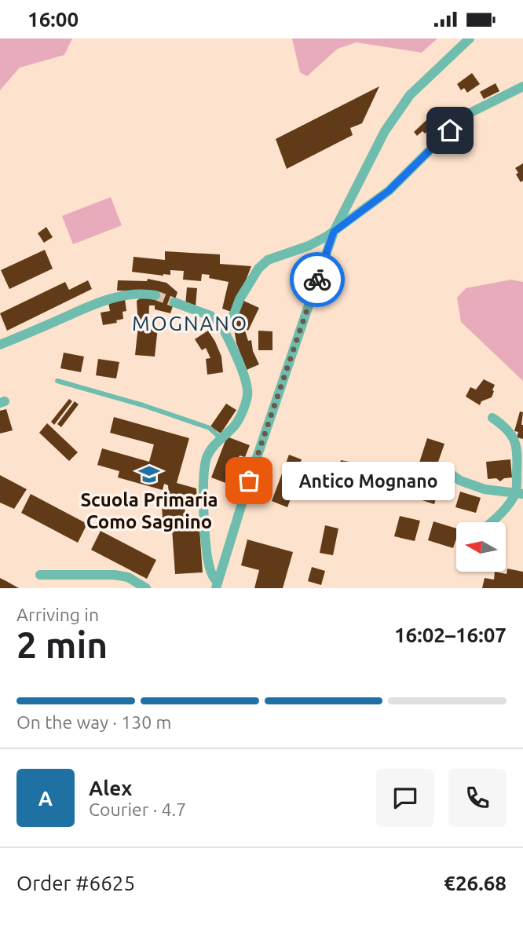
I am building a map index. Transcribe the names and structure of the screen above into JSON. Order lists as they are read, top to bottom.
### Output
{
  "districts": ["MOGNANO"],
  "places": {
    "school or university": ["Scuola Primaria Como Sagnino"],
    "other": ["Antico Mognano"]
  },
  "north": "left",
  "page": {
    "status": "16:00",
    "bubble": "Antico Mognano",
    "heading": ["2 min", "Arriving in", "16:02–16:07"],
    "panel": [
      "Alex",
      "Courier · 4.7",
      "Order #6625",
      "€26.68"
    ],
    "bar": "On the way · 130 m",
    "round": "A"
  }
}
